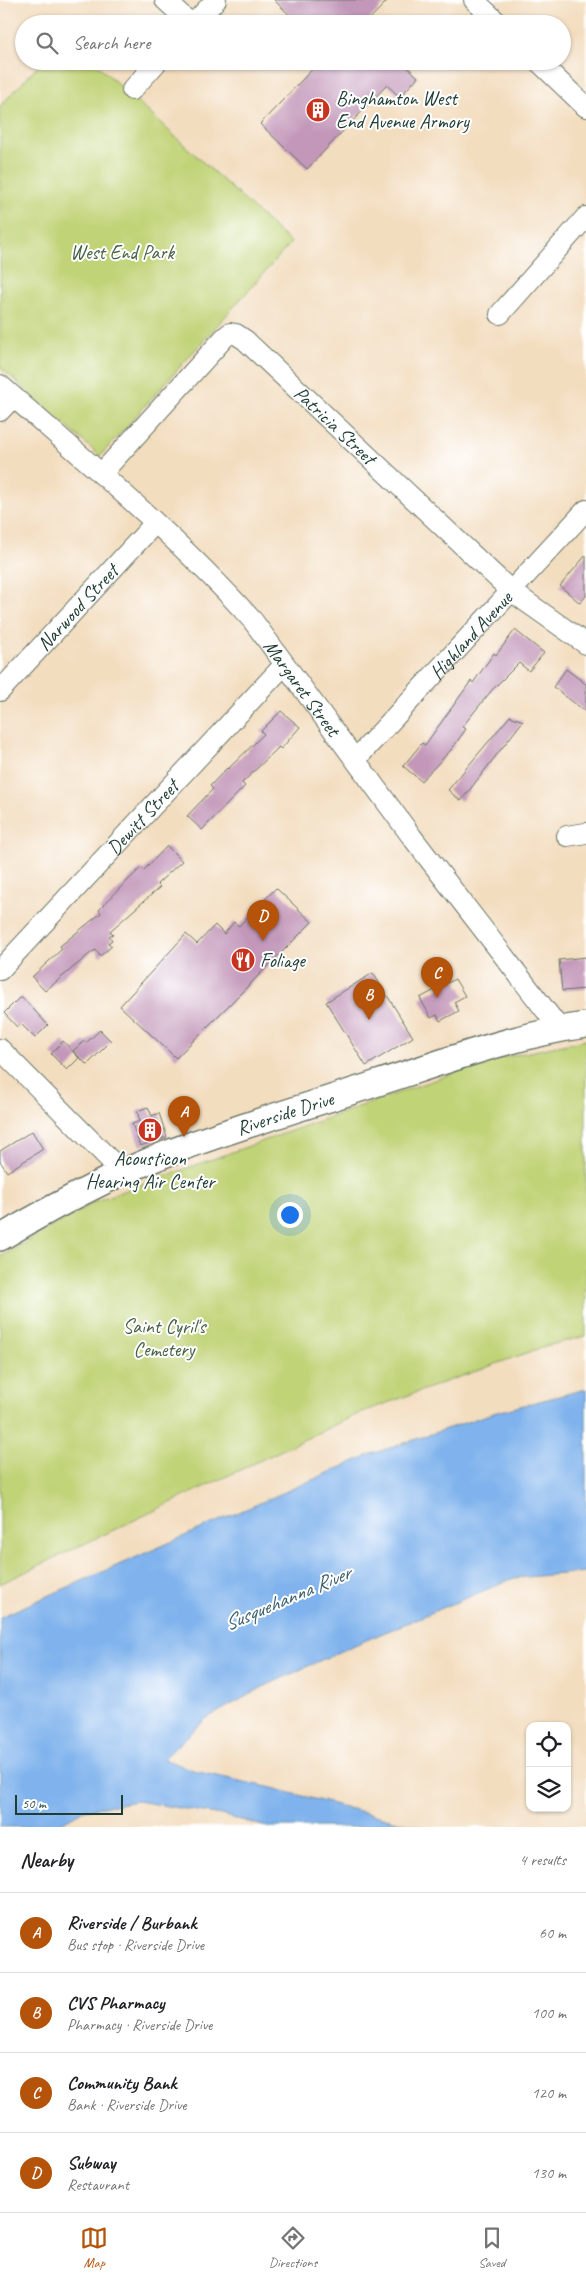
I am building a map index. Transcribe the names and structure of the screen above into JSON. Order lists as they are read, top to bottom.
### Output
{
  "streets": {
    "main road": ["Riverside Drive"],
    "street": [
      "Patricia Street",
      "Narwood Street",
      "Highland Avenue",
      "Margaret Street",
      "Dewitt Street"
    ]
  },
  "crossings": [
    ["Patricia Street", "Highland Avenue"],
    ["Patricia Street", "Margaret Street"],
    ["Narwood Street", "Margaret Street"],
    ["Highland Avenue", "Margaret Street"],
    ["Margaret Street", "Dewitt Street"],
    ["Margaret Street", "Riverside Drive"]
  ],
  "water": ["Susquehanna River"],
  "parks": ["West End Park", "Saint Cyril's Cemetery"],
  "places": {
    "building": ["Binghamton West End Avenue Armory", "Acousticon Hearing Air Center"],
    "restaurant": ["Foliage"]
  },
  "scale_bar": "50 m",
  "page": {
    "search": "Search here",
    "pins": [
      "D",
      "C",
      "B",
      "A"
    ],
    "scale": "50 m",
    "heading": ["Nearby", "4 results"],
    "list": [
      {
        "mark": "A",
        "name": "Riverside / Burbank",
        "note": "Bus stop · Riverside Drive",
        "value": "60 m"
      },
      {
        "mark": "B",
        "name": "CVS Pharmacy",
        "note": "Pharmacy · Riverside Drive",
        "value": "100 m"
      },
      {
        "mark": "C",
        "name": "Community Bank",
        "note": "Bank · Riverside Drive",
        "value": "120 m"
      },
      {
        "mark": "D",
        "name": "Subway",
        "note": "Restaurant",
        "value": "130 m"
      }
    ],
    "nav": ["Map", "Directions", "Saved"]
  }
}
